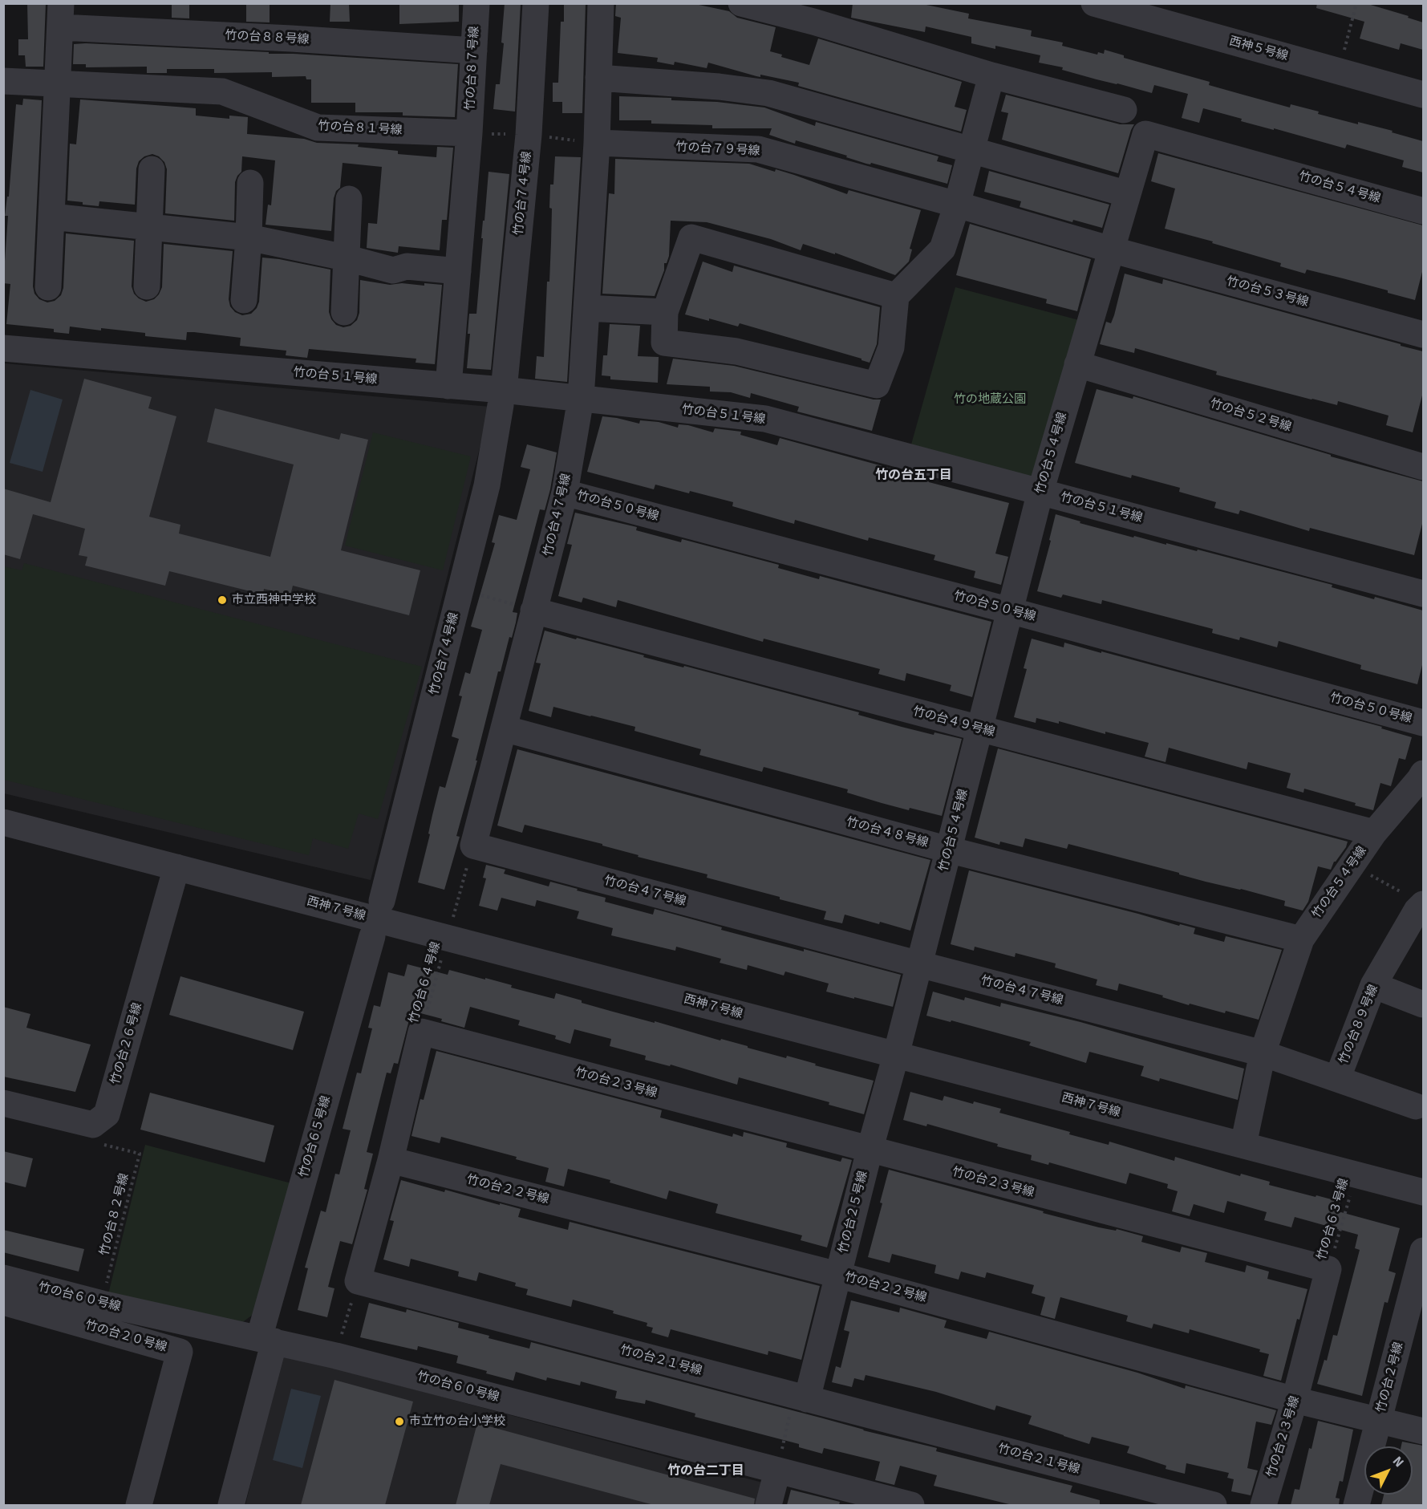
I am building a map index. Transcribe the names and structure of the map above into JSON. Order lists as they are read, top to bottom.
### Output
{
  "streets": {
    "street": [
      "竹の台８８号線",
      "西神５号線",
      "竹の台８７号線",
      "竹の台８１号線",
      "竹の台７９号線",
      "竹の台５４号線",
      "竹の台７４号線",
      "竹の台５３号線",
      "竹の台５１号線",
      "竹の台５２号線",
      "竹の台５０号線",
      "竹の台４７号線",
      "竹の台４９号線",
      "竹の台４８号線",
      "西神７号線",
      "竹の台８９号線",
      "竹の台２６号線",
      "竹の台２３号線",
      "竹の台６５号線",
      "竹の台２２号線",
      "竹の台２５号線",
      "竹の台６０号線",
      "竹の台２０号線",
      "竹の台２１号線",
      "竹の台２号線"
    ],
    "path": ["竹の台６４号線", "竹の台８２号線", "竹の台６３号線"]
  },
  "crossings": [
    ["竹の台８８号線", "竹の台８７号線"],
    ["竹の台８７号線", "竹の台８１号線"],
    ["竹の台７９号線", "竹の台５４号線"],
    ["竹の台７９号線", "竹の台５３号線"],
    ["竹の台５４号線", "竹の台５３号線"],
    ["竹の台５４号線", "竹の台５１号線"],
    ["竹の台５４号線", "竹の台５２号線"],
    ["竹の台５４号線", "竹の台５０号線"],
    ["竹の台５４号線", "竹の台４７号線"],
    ["竹の台５４号線", "竹の台４９号線"],
    ["竹の台５４号線", "竹の台４８号線"],
    ["竹の台５４号線", "西神７号線"],
    ["竹の台５４号線", "竹の台８９号線"],
    ["竹の台５４号線", "竹の台２５号線"],
    ["竹の台５１号線", "竹の台４７号線"],
    ["竹の台５０号線", "竹の台４７号線"],
    ["竹の台４７号線", "竹の台４９号線"],
    ["竹の台４７号線", "竹の台４８号線"],
    ["竹の台４７号線", "竹の台６４号線"],
    ["竹の台４７号線", "竹の台８９号線"],
    ["西神７号線", "竹の台６４号線"],
    ["西神７号線", "竹の台２６号線"],
    ["西神７号線", "竹の台２５号線"],
    ["西神７号線", "竹の台６３号線"],
    ["竹の台６４号線", "竹の台２３号線"],
    ["竹の台２３号線", "竹の台２２号線"],
    ["竹の台２３号線", "竹の台２５号線"],
    ["竹の台２３号線", "竹の台６３号線"],
    ["竹の台６５号線", "竹の台６０号線"],
    ["竹の台２２号線", "竹の台２５号線"],
    ["竹の台２２号線", "竹の台２号線"],
    ["竹の台２５号線", "竹の台２１号線"],
    ["竹の台８２号線", "竹の台６０号線"]
  ],
  "districts": ["竹の台五丁目", "竹の台二丁目"],
  "parks": ["竹の地蔵公園"],
  "places": ["市立西神中学校", "市立竹の台小学校"],
  "north": "top right"
}
